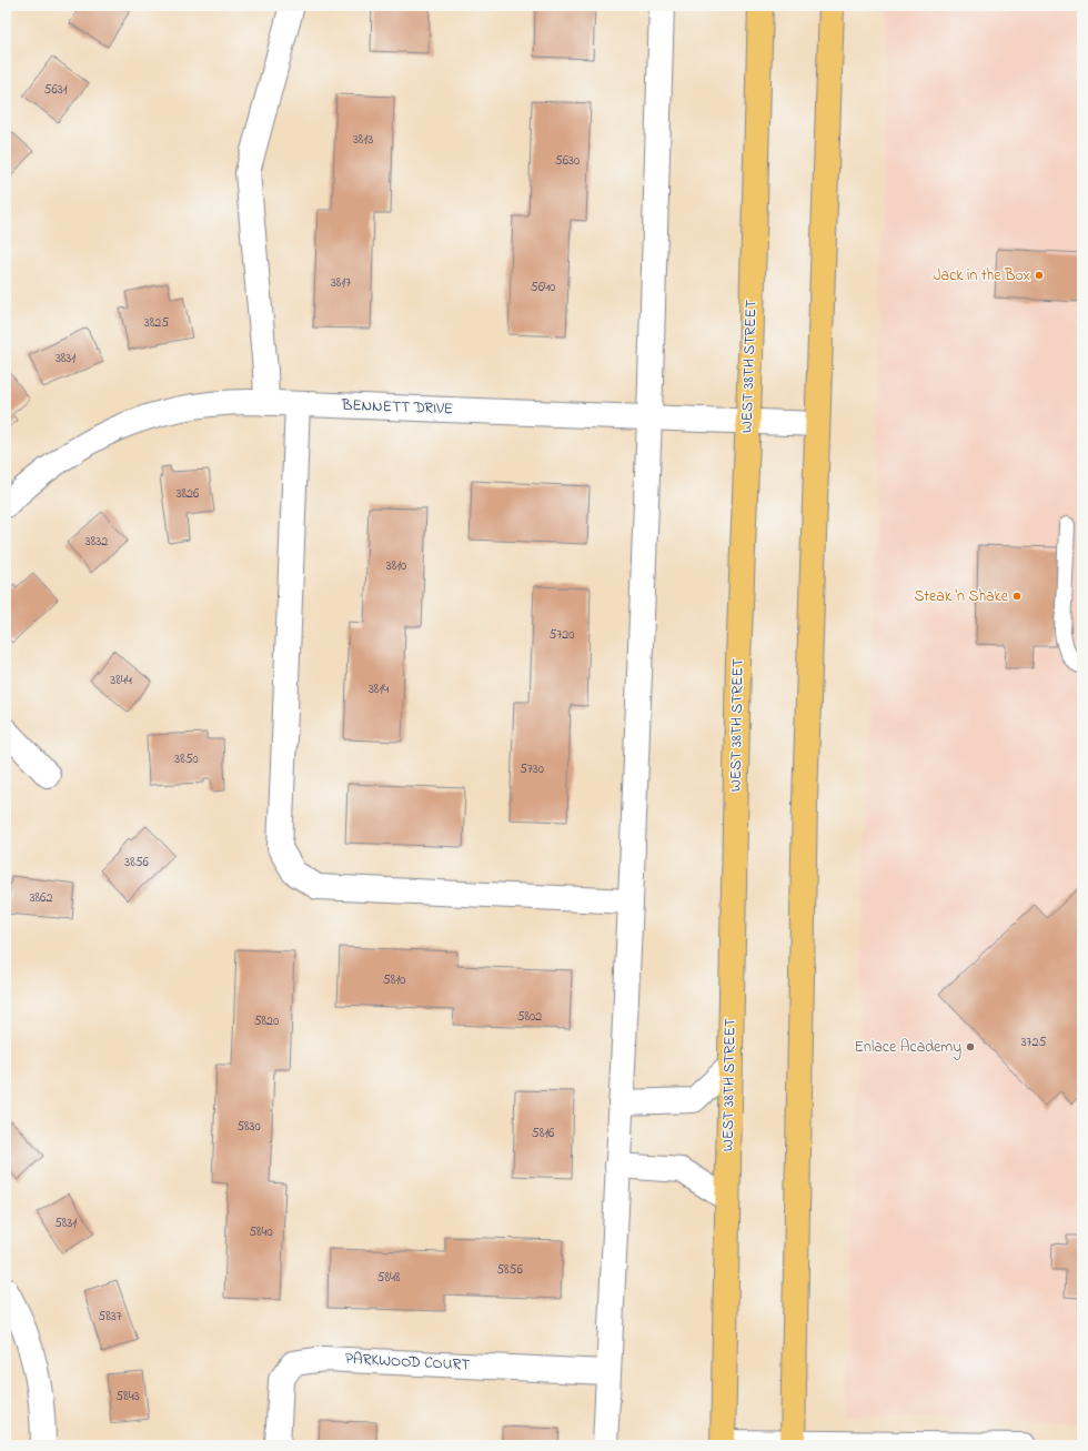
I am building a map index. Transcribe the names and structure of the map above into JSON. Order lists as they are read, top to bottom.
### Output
{
  "streets": {
    "main road": ["WEST 38TH STREET"],
    "street": ["BENNETT DRIVE", "PARKWOOD COURT"]
  },
  "crossings": [
    ["WEST 38TH STREET", "BENNETT DRIVE"]
  ],
  "places": ["Jack in the Box", "Steak 'n Shake", "Enlace Academy"],
  "house_numbers": [
    "5631",
    "3813",
    "5630",
    "3817",
    "5640",
    "3825",
    "3831",
    "3826",
    "3832",
    "3810",
    "5720",
    "3844",
    "3814",
    "3850",
    "5730",
    "3856",
    "3862",
    "5810",
    "5802",
    "5820",
    "3725",
    "5830",
    "5816",
    "5831",
    "5840",
    "5856",
    "5848",
    "5837",
    "5843"
  ]
}
